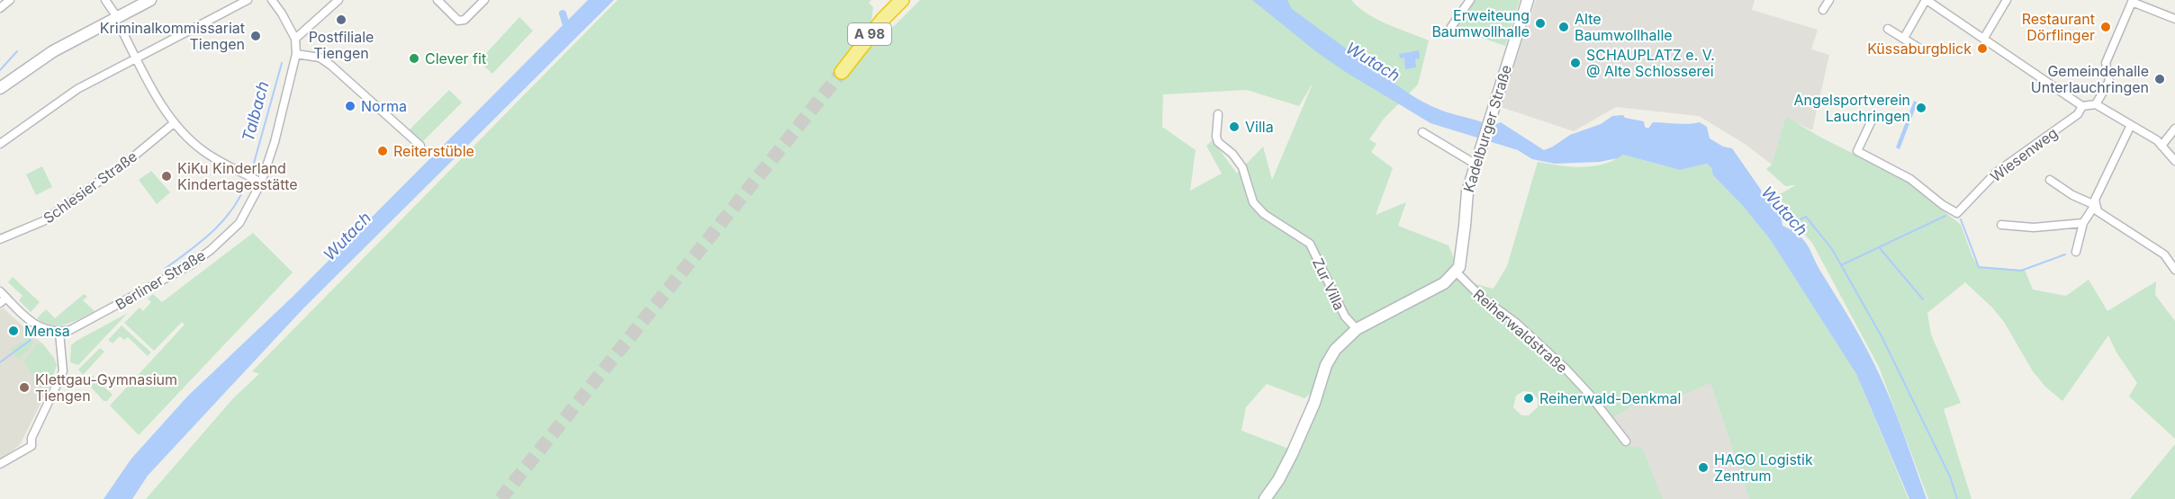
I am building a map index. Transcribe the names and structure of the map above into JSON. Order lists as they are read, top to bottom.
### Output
{
  "streets": {
    "highway": ["A 98"],
    "main road": ["Kadelburger Straße"],
    "street": [
      "Wiesenweg",
      "Schlesier Straße",
      "Berliner Straße",
      "Zur Villa",
      "Reiherwaldstraße"
    ]
  },
  "crossings": [
    ["Kadelburger Straße", "Reiherwaldstraße"]
  ],
  "water": ["Wutach", "Talbach"],
  "places": [
    "Postfiliale Tiengen",
    "Erweiteung Baumwollhalle",
    "Alte Baumwollhalle",
    "Restaurant Dörflinger",
    "Kriminalkommissariat Tiengen",
    "Küssaburgblick",
    "Clever fit",
    "SCHAUPLATZ e. V. @ Alte Schlosserei",
    "Gemeindehalle Unterlauchringen",
    "Norma",
    "Angelsportverein Lauchringen",
    "Villa",
    "Reiterstüble",
    "KiKu Kinderland Kindertagesstätte",
    "Mensa",
    "Klettgau-Gymnasium Tiengen",
    "Reiherwald-Denkmal",
    "HAGO Logistik Zentrum"
  ]
}
